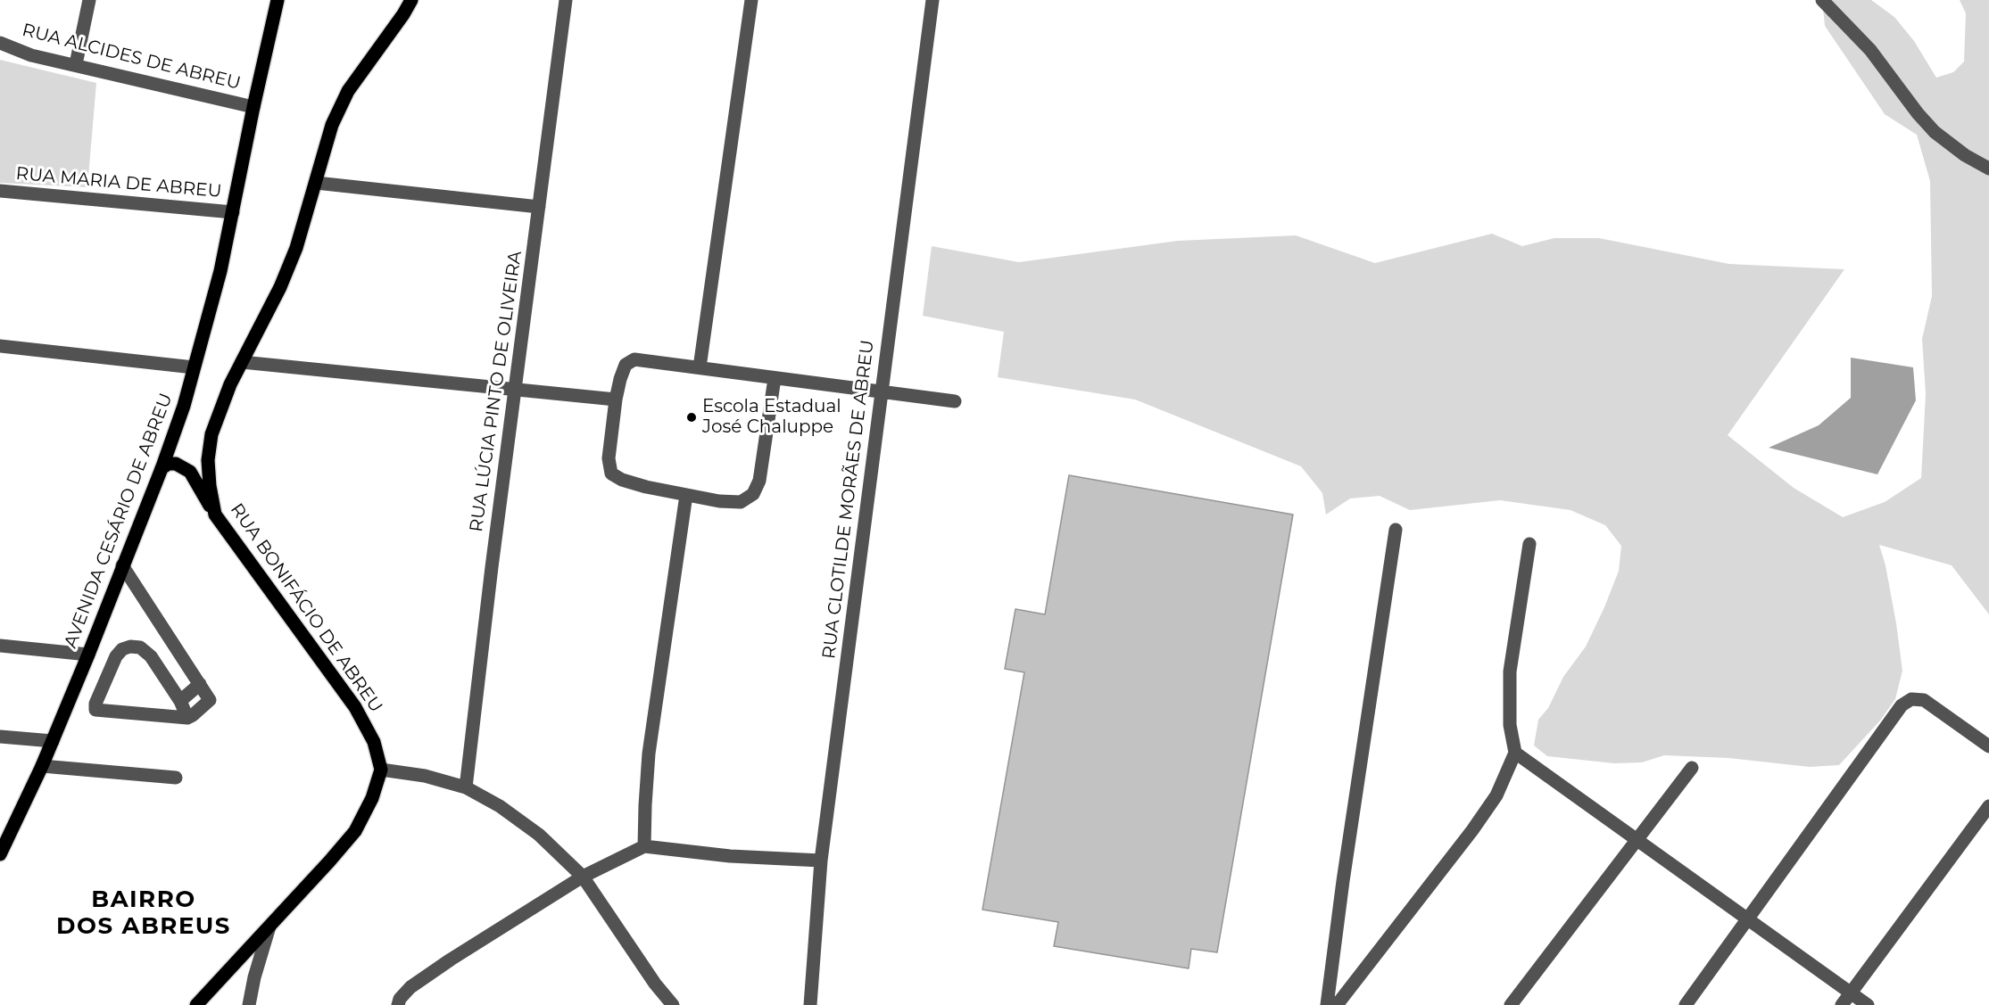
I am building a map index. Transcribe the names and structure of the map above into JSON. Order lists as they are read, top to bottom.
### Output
{
  "streets": {
    "main road": ["AVENIDA CESÁRIO DE ABREU", "RUA BONIFÁCIO DE ABREU"],
    "street": [
      "RUA ALCIDES DE ABREU",
      "RUA MARIA DE ABREU",
      "RUA LÚCIA PINTO DE OLIVEIRA",
      "RUA CLOTILDE MORÃES DE ABREU"
    ]
  },
  "crossings": [
    ["RUA ALCIDES DE ABREU", "AVENIDA CESÁRIO DE ABREU"],
    ["RUA MARIA DE ABREU", "AVENIDA CESÁRIO DE ABREU"]
  ],
  "districts": ["BAIRRO DOS ABREUS"],
  "places": ["Escola Estadual José Chaluppe"]
}
